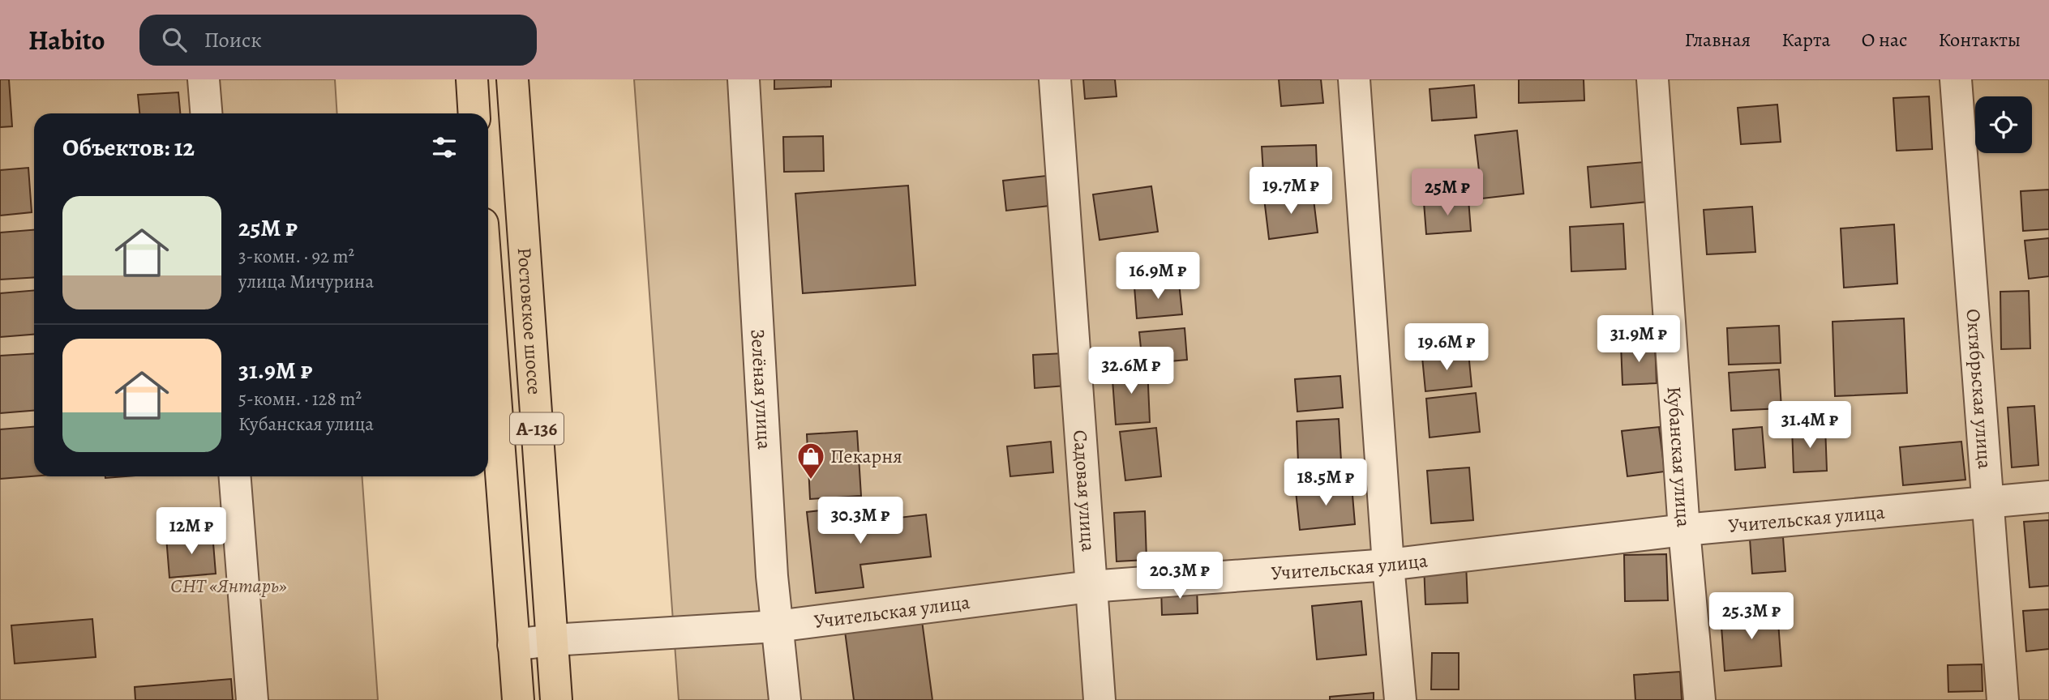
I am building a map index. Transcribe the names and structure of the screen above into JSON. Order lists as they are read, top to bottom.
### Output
{
  "streets": {
    "highway": ["Ростовское шоссе", "А-136"],
    "street": [
      "Зелёная улица",
      "Октябрьская улица",
      "Кубанская улица",
      "Садовая улица",
      "Учительская улица"
    ]
  },
  "crossings": [
    ["Ростовское шоссе", "Учительская улица"],
    ["Зелёная улица", "Учительская улица"],
    ["Октябрьская улица", "Учительская улица"],
    ["Кубанская улица", "Учительская улица"],
    ["Садовая улица", "Учительская улица"]
  ],
  "parks": ["СНТ «Янтарь»"],
  "places": {
    "shop": ["Пекарня"]
  },
  "page": {
    "header": "Habito",
    "search": "Поиск",
    "nav": [
      "Главная",
      "Карта",
      "О нас",
      "Контакты"
    ],
    "heading": "Объектов: 12",
    "price": [
      "19.7M ₽",
      "25M ₽",
      "16.9M ₽",
      "31.9M ₽",
      "19.6M ₽",
      "32.6M ₽",
      "31.4M ₽",
      "18.5M ₽",
      "30.3M ₽",
      "12M ₽",
      "20.3M ₽",
      "25.3M ₽"
    ],
    "list": [
      {
        "name": "25M ₽",
        "note": "3-комн. · 92 m² · улица Мичурина"
      },
      {
        "name": "31.9M ₽",
        "note": "5-комн. · 128 m² · Кубанская улица"
      }
    ]
  }
}
